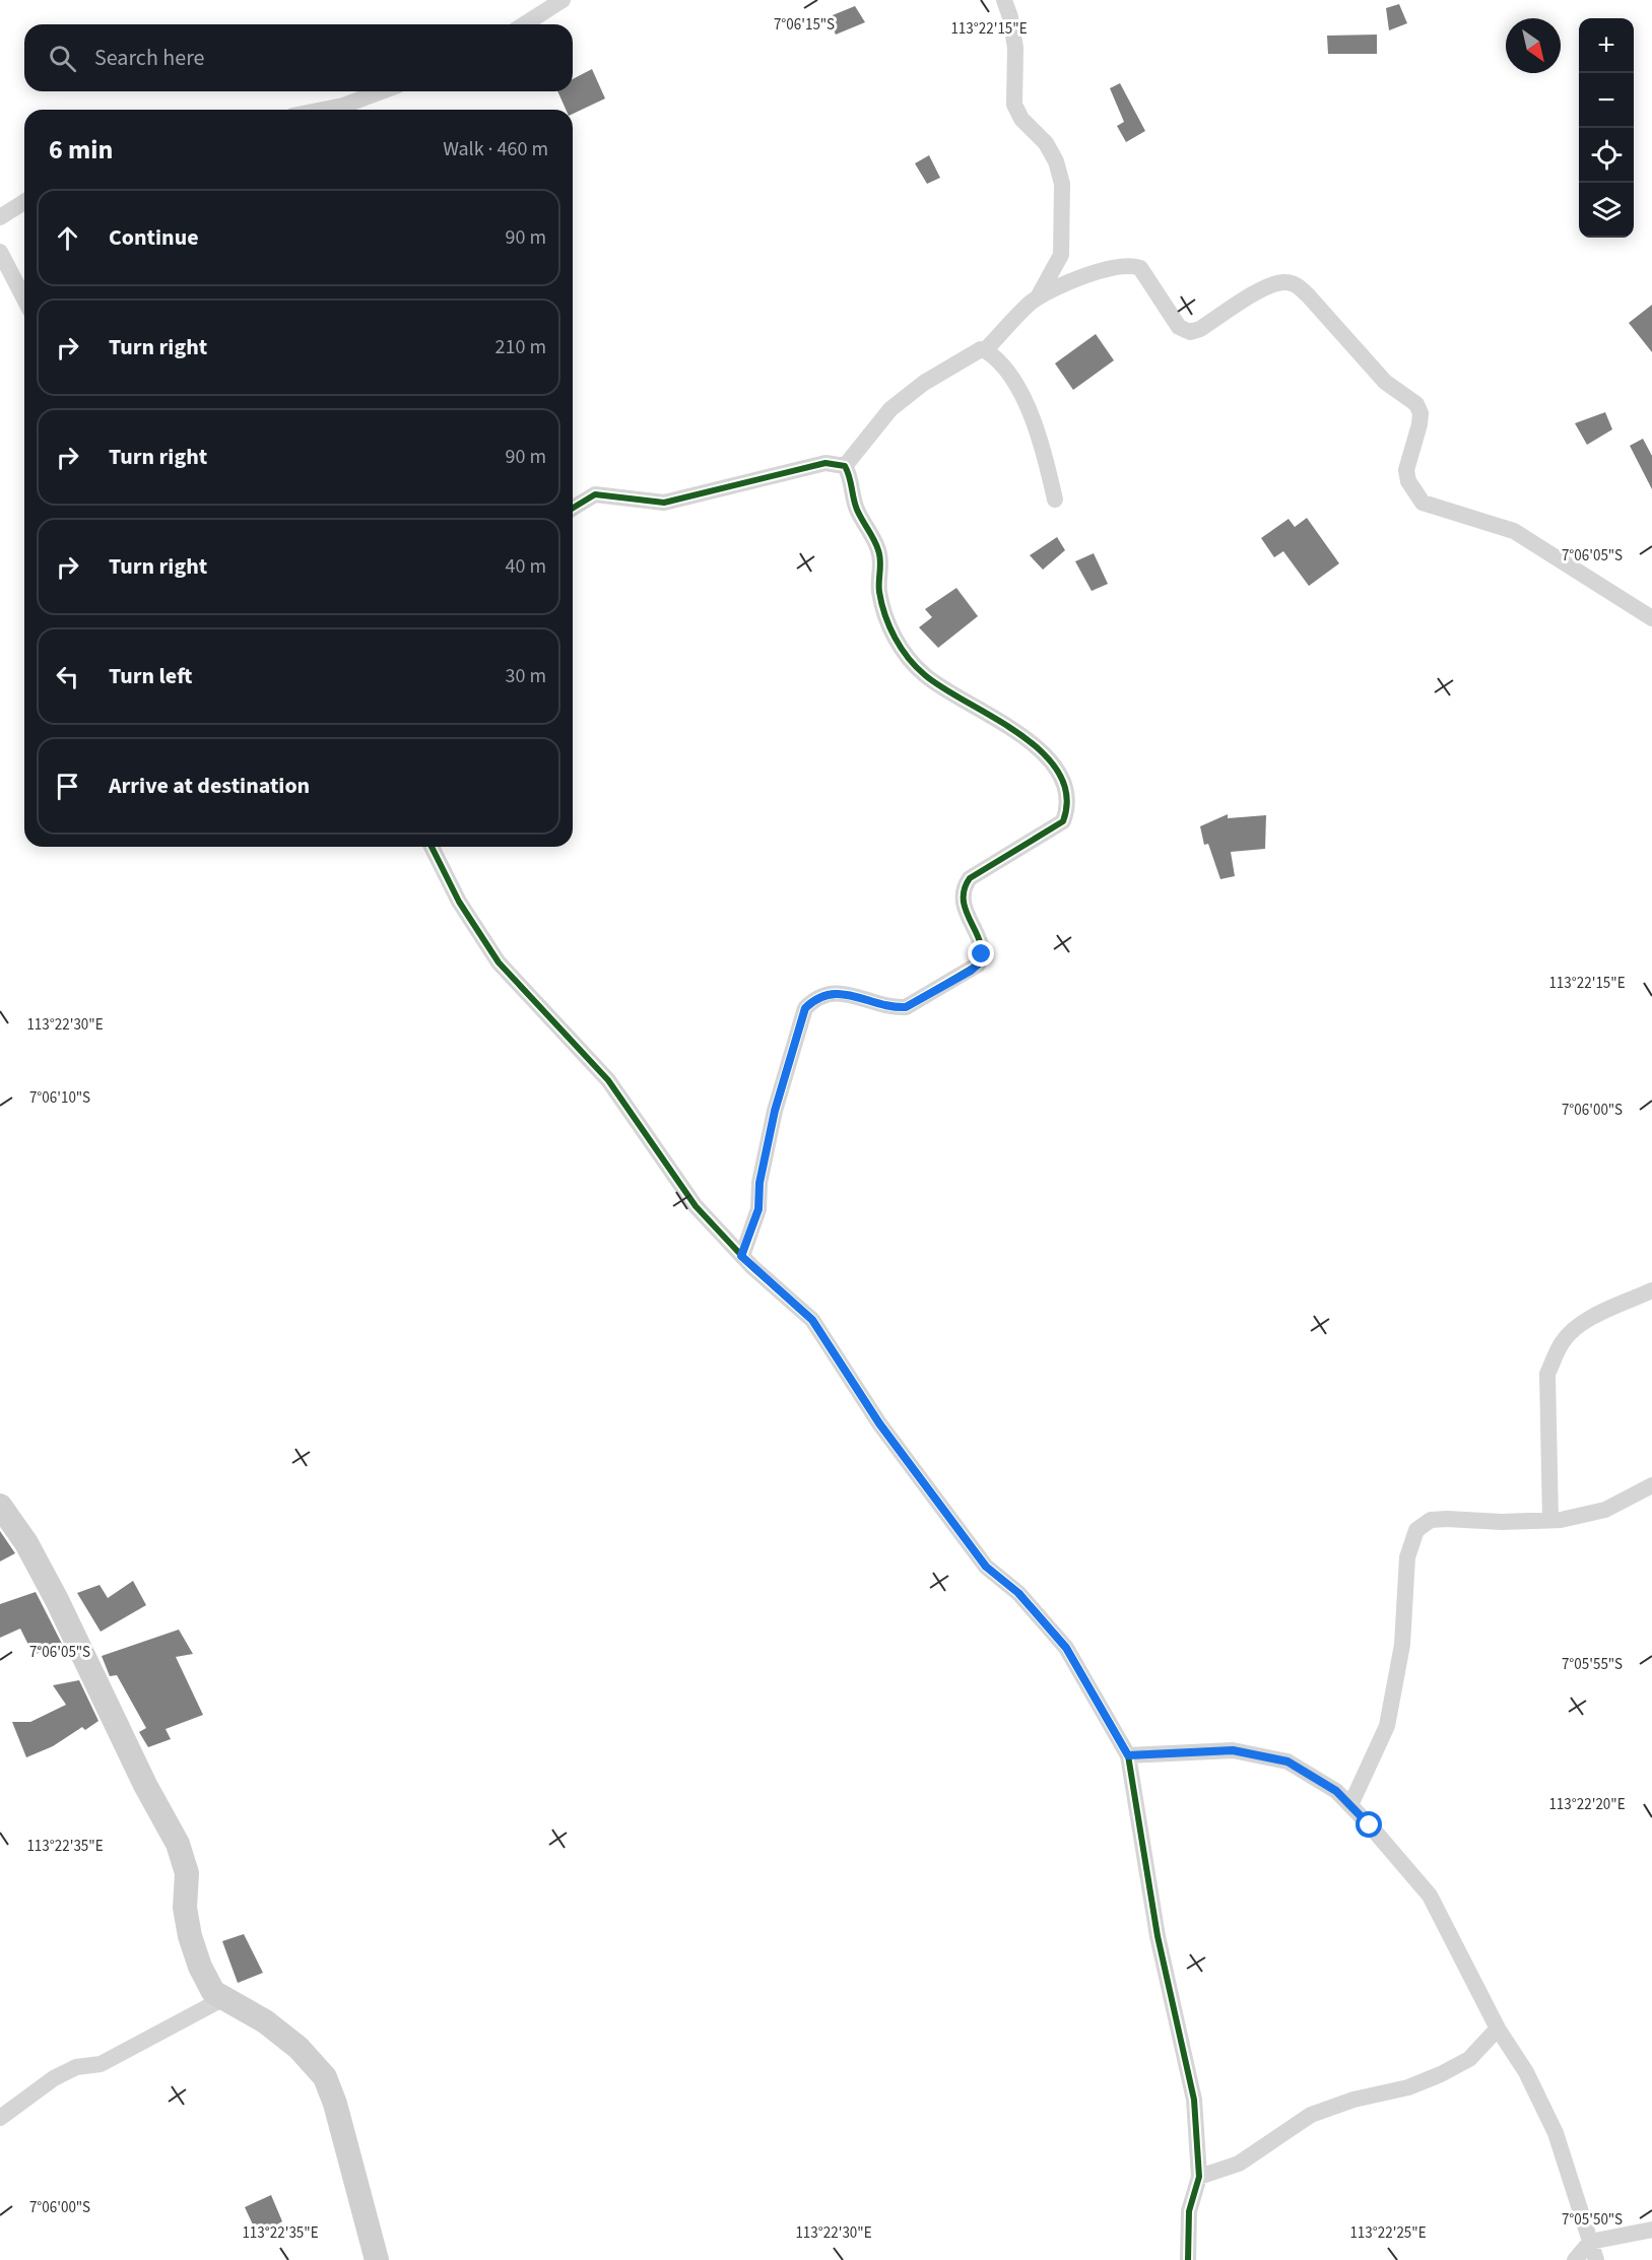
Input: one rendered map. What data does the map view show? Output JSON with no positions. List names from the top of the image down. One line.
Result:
{"north":"bottom right","page":{"map_buttons":["+","−"],"search":"Search here","heading":["6 min","Walk · 460 m"],"list":[["Continue","90 m"],["Turn right","210 m"],["Turn right","90 m"],["Turn right","40 m"],["Turn left","30 m"],"Arrive at destination"]},"coordinates":["7°06'15\"S","113°22'15\"E","7°06'05\"S","113°22'30\"E","7°06'10\"S","7°06'00\"S","7°05'55\"S","113°22'20\"E","113°22'35\"E","7°05'50\"S","113°22'25\"E"]}
